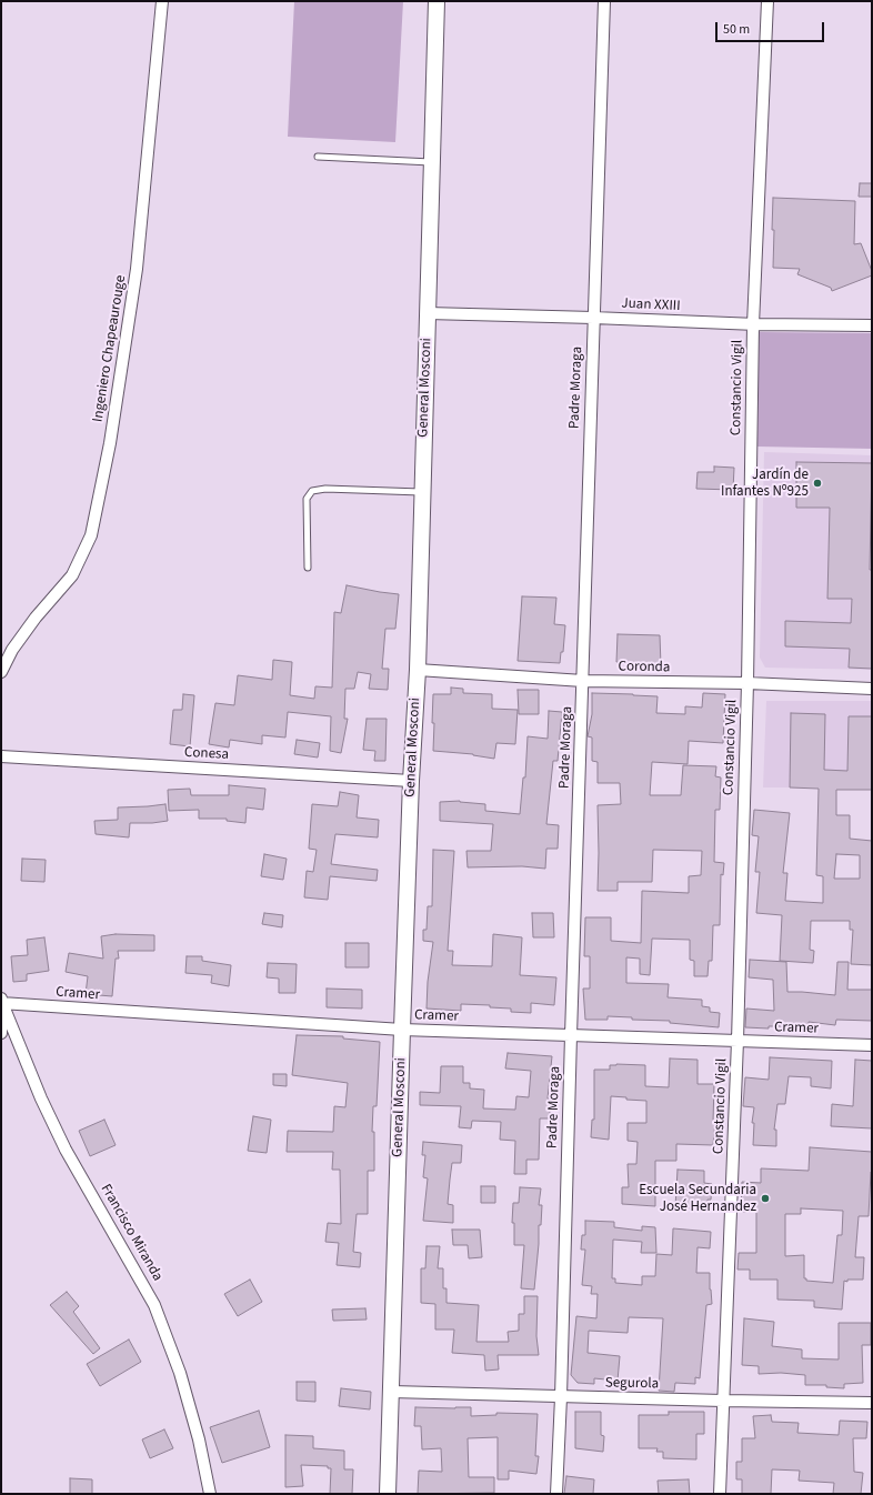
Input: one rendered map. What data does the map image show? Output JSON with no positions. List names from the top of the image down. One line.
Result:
{"streets":{"street":["Juan XXIII","Ingeniero Chapeaurouge","General Mosconi","Padre Moraga","Constancio Vigil","Coronda","Conesa","Cramer","Francisco Miranda","Segurola"]},"crossings":[["Juan XXIII","General Mosconi"],["Juan XXIII","Padre Moraga"],["Juan XXIII","Constancio Vigil"],["General Mosconi","Coronda"],["General Mosconi","Conesa"],["General Mosconi","Cramer"],["General Mosconi","Segurola"],["Padre Moraga","Coronda"],["Padre Moraga","Cramer"],["Padre Moraga","Segurola"],["Constancio Vigil","Coronda"],["Constancio Vigil","Cramer"],["Constancio Vigil","Segurola"],["Cramer","Francisco Miranda"]],"places":["Jardín de Infantes Nº925","Escuela Secundaria José Hernandez"],"scale_bar":"50 m"}
